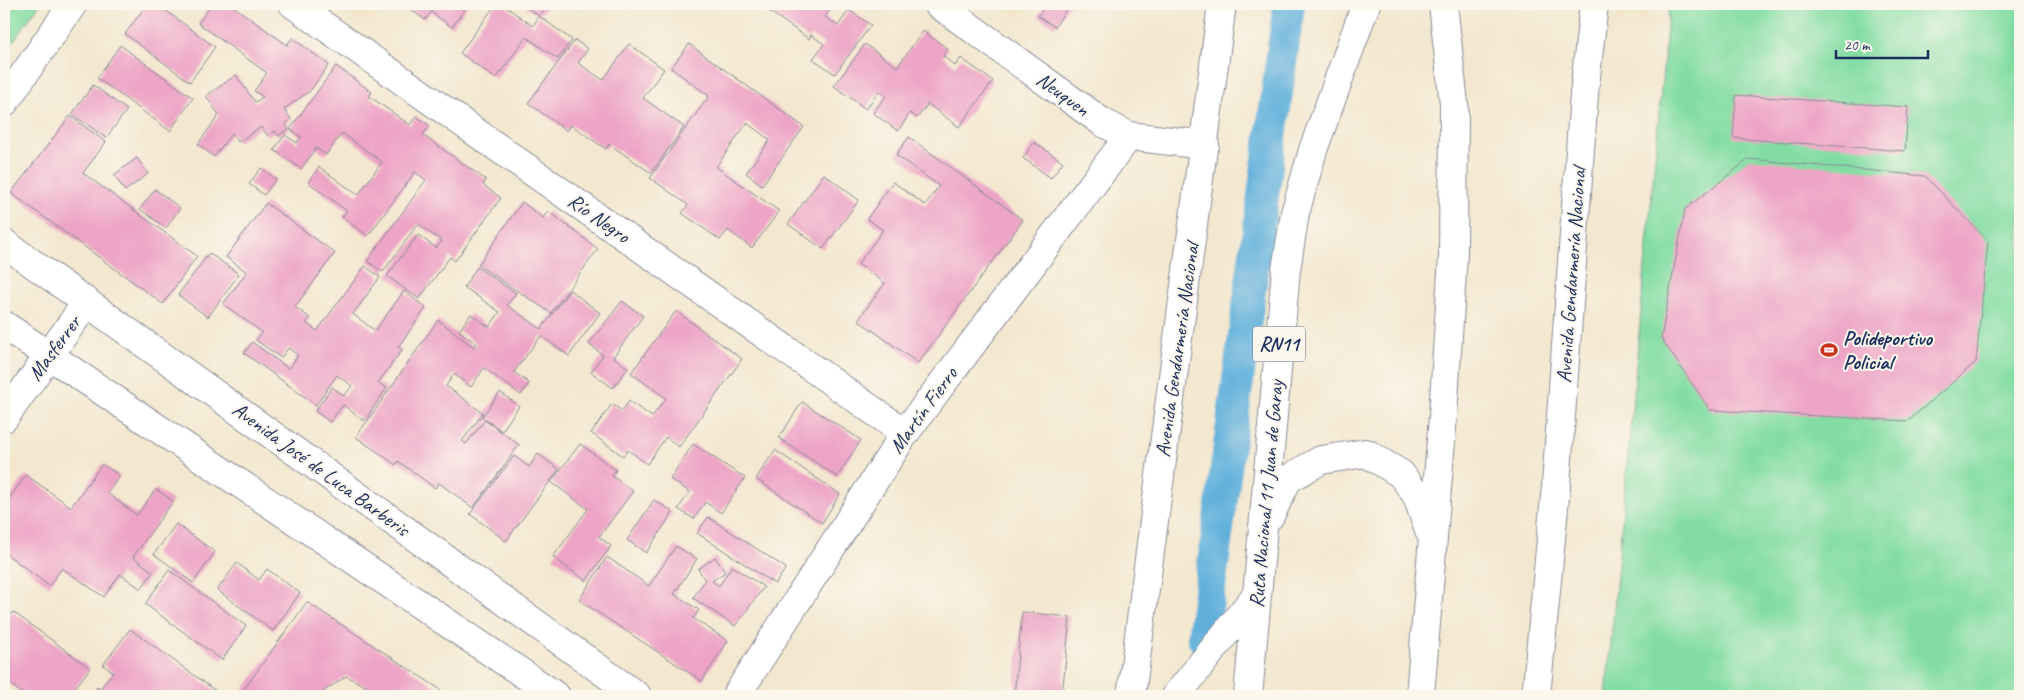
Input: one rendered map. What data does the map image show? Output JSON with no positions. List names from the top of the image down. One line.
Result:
{"streets":{"main road":["Neuquen","Río Negro","Avenida Gendarmería Nacional","RN11","Masferrer","Martín Fierro","Avenida José de Luca Barberis","Ruta Nacional 11 Juan de Garay"]},"crossings":[["Neuquen","Avenida Gendarmería Nacional"],["Neuquen","Martín Fierro"],["Río Negro","Martín Fierro"],["Masferrer","Avenida José de Luca Barberis"]],"places":{"sports":["Polideportivo Policial"]},"scale_bar":"20 m"}
